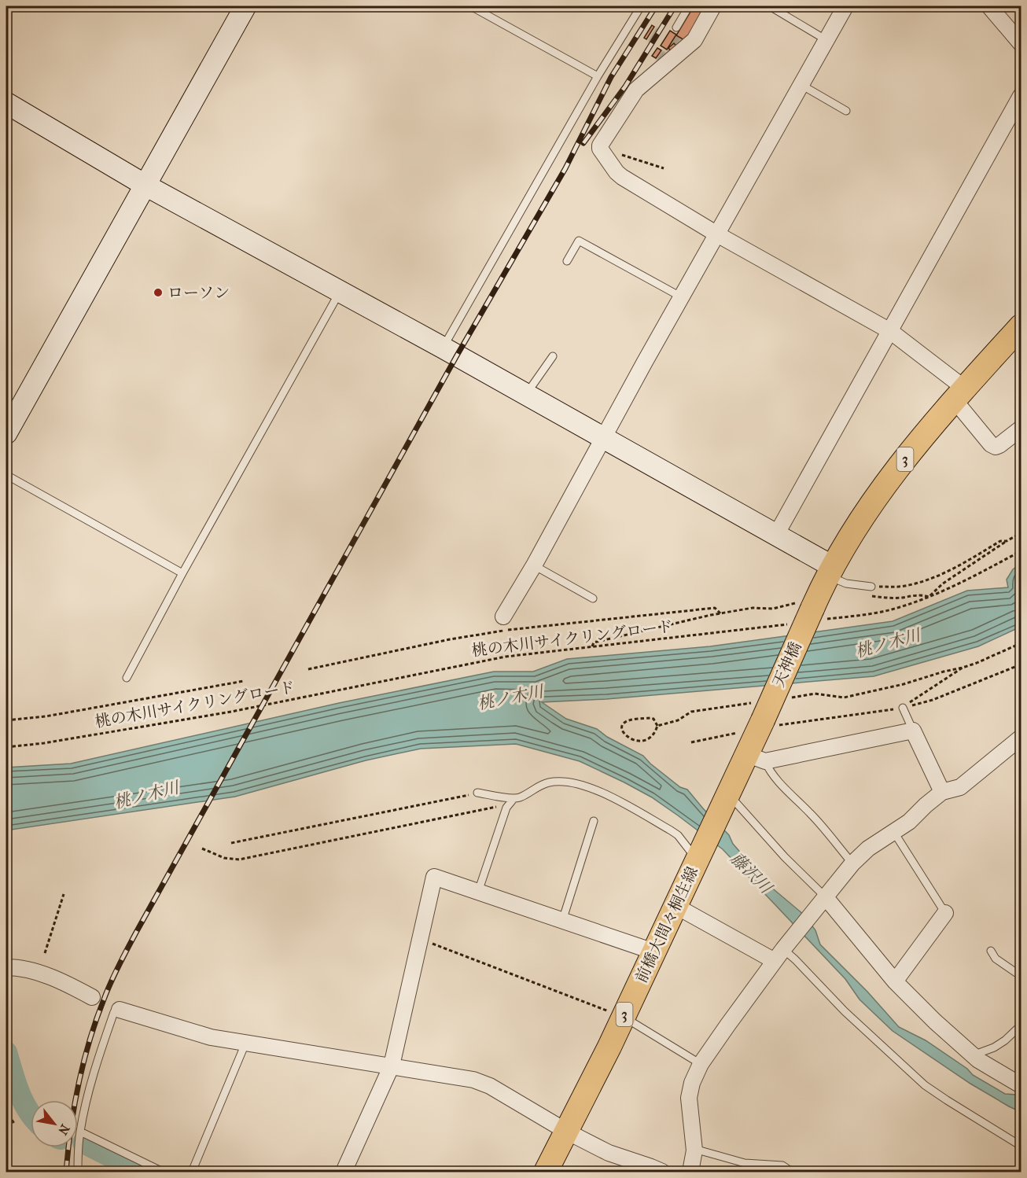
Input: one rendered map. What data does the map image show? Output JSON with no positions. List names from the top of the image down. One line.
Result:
{"streets":{"main road":["3","天神橋","前橋大間々桐生線"],"path":["桃の木川サイクリングロード"]},"crossings":[["3","天神橋"],["3","前橋大間々桐生線"]],"water":["桃ノ木川","藤沢川"],"places":["ローソン"],"north":"bottom right"}
